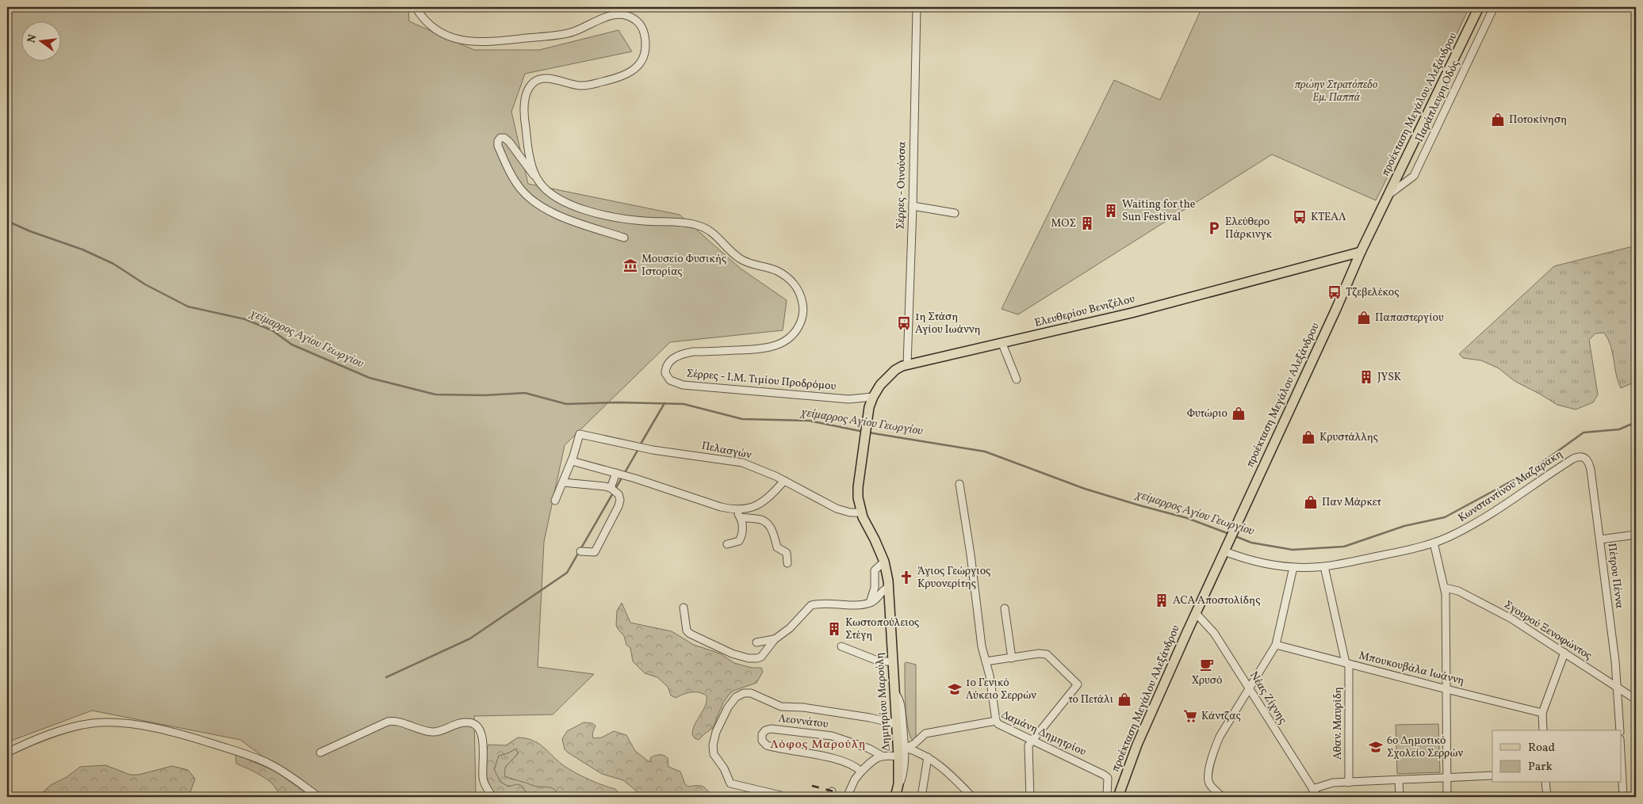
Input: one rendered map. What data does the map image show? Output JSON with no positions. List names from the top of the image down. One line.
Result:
{"streets":{"main road":["προέκταση Μεγάλου Αλεξάνδρου","Ελευθερίου Βενιζέλου","Δημητρίου Μαρούλη"],"street":["Παράπλευρη Οδός","Σέρρες - Οινούσσα","Σέρρες - Ι.Μ. Τιμίου Προδρόμου","Πελασγών","Κωνσταντίνου Μαζαράκη","Πέτρου Πέννα","Σγουρού Ξενοφώντος","Μπουκουβάλα Ιωάννη","Νέας Ζίχνης","Λεοννάτου","Αθαν. Μαυρίδη","Δαμάνη Δημητρίου"]},"crossings":[["Παράπλευρη Οδός","προέκταση Μεγάλου Αλεξάνδρου"],["προέκταση Μεγάλου Αλεξάνδρου","Ελευθερίου Βενιζέλου"],["προέκταση Μεγάλου Αλεξάνδρου","Κωνσταντίνου Μαζαράκη"],["προέκταση Μεγάλου Αλεξάνδρου","Νέας Ζίχνης"],["Σέρρες - Οινούσσα","Ελευθερίου Βενιζέλου"],["Ελευθερίου Βενιζέλου","Σέρρες - Ι.Μ. Τιμίου Προδρόμου"],["Ελευθερίου Βενιζέλου","Δημητρίου Μαρούλη"],["Πελασγών","Δημητρίου Μαρούλη"],["Κωνσταντίνου Μαζαράκη","Πέτρου Πέννα"],["Κωνσταντίνου Μαζαράκη","Αθαν. Μαυρίδη"],["Πέτρου Πέννα","Σγουρού Ξενοφώντος"],["Μπουκουβάλα Ιωάννη","Αθαν. Μαυρίδη"],["Δημητρίου Μαρούλη","Λεοννάτου"]],"districts":["Λόφος Μαρούλη"],"water":["χείμαρρος Αγίου Γεωργίου"],"parks":["πρώην Στρατόπεδο Εμ. Παππά"],"places":{"shop":["Ποτοκίνηση","Παπαστεργίου","Φυτώριο","Κρυστάλλης","Παν Μάρκετ","το Πετάλι"],"building":["Waiting for the Sun Festival","ΜΟΣ","JYSK","ACA Αποστολίδης","Κωστοπούλειος Στέγη"],"bus stop":["ΚΤΕΑΛ","Τζεβελέκος","1η Στάση Αγίου Ιωάννη"],"parking":["Ελεύθερο Πάρκινγκ"],"museum":["Μουσείο Φυσικής Ιστορίας"],"church":["Άγιος Γεώργιος Κρυονερίτης"],"cafe":["Χρυσό"],"school or university":["1ο Γενικό Λύκειο Σερρών","6ο Δημοτικό Σχολείο Σερρών"],"supermarket":["Κάντζας"]},"legend":["Road","Park"],"north":"left"}
